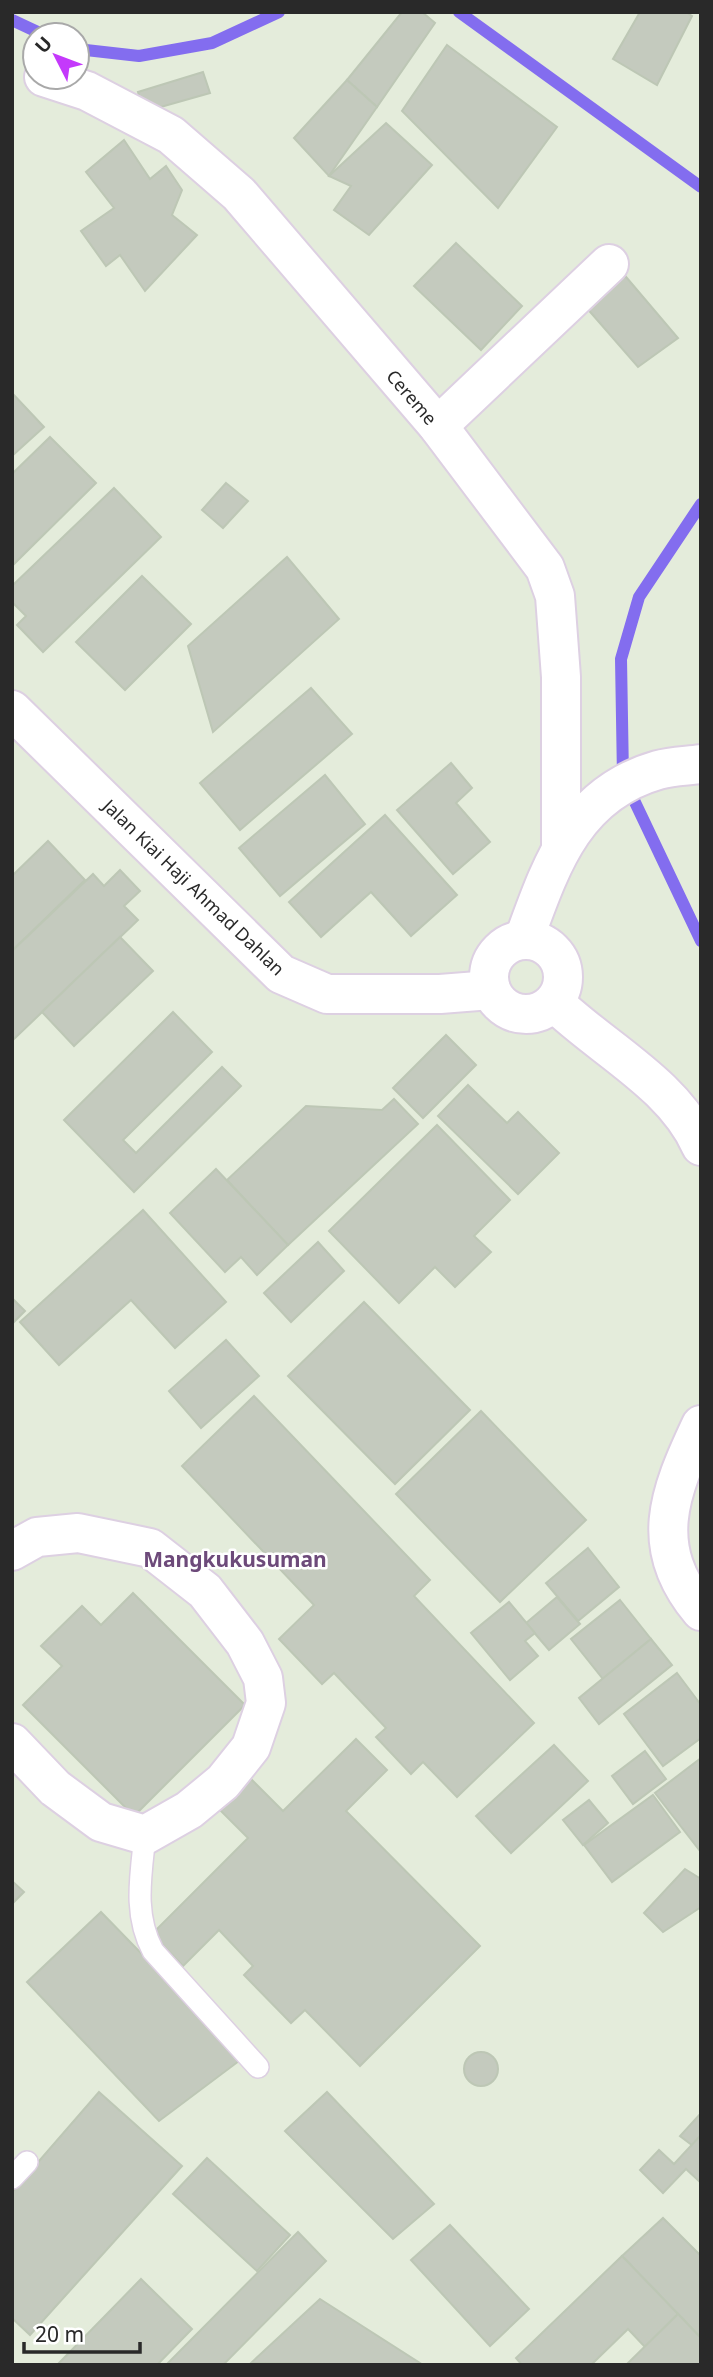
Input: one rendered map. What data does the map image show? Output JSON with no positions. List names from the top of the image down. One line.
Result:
{"streets":{"street":["Cereme","Jalan Kiai Haji Ahmad Dahlan"]},"districts":["Mangkukusuman"],"scale_bar":"20 m","north":"top left"}
